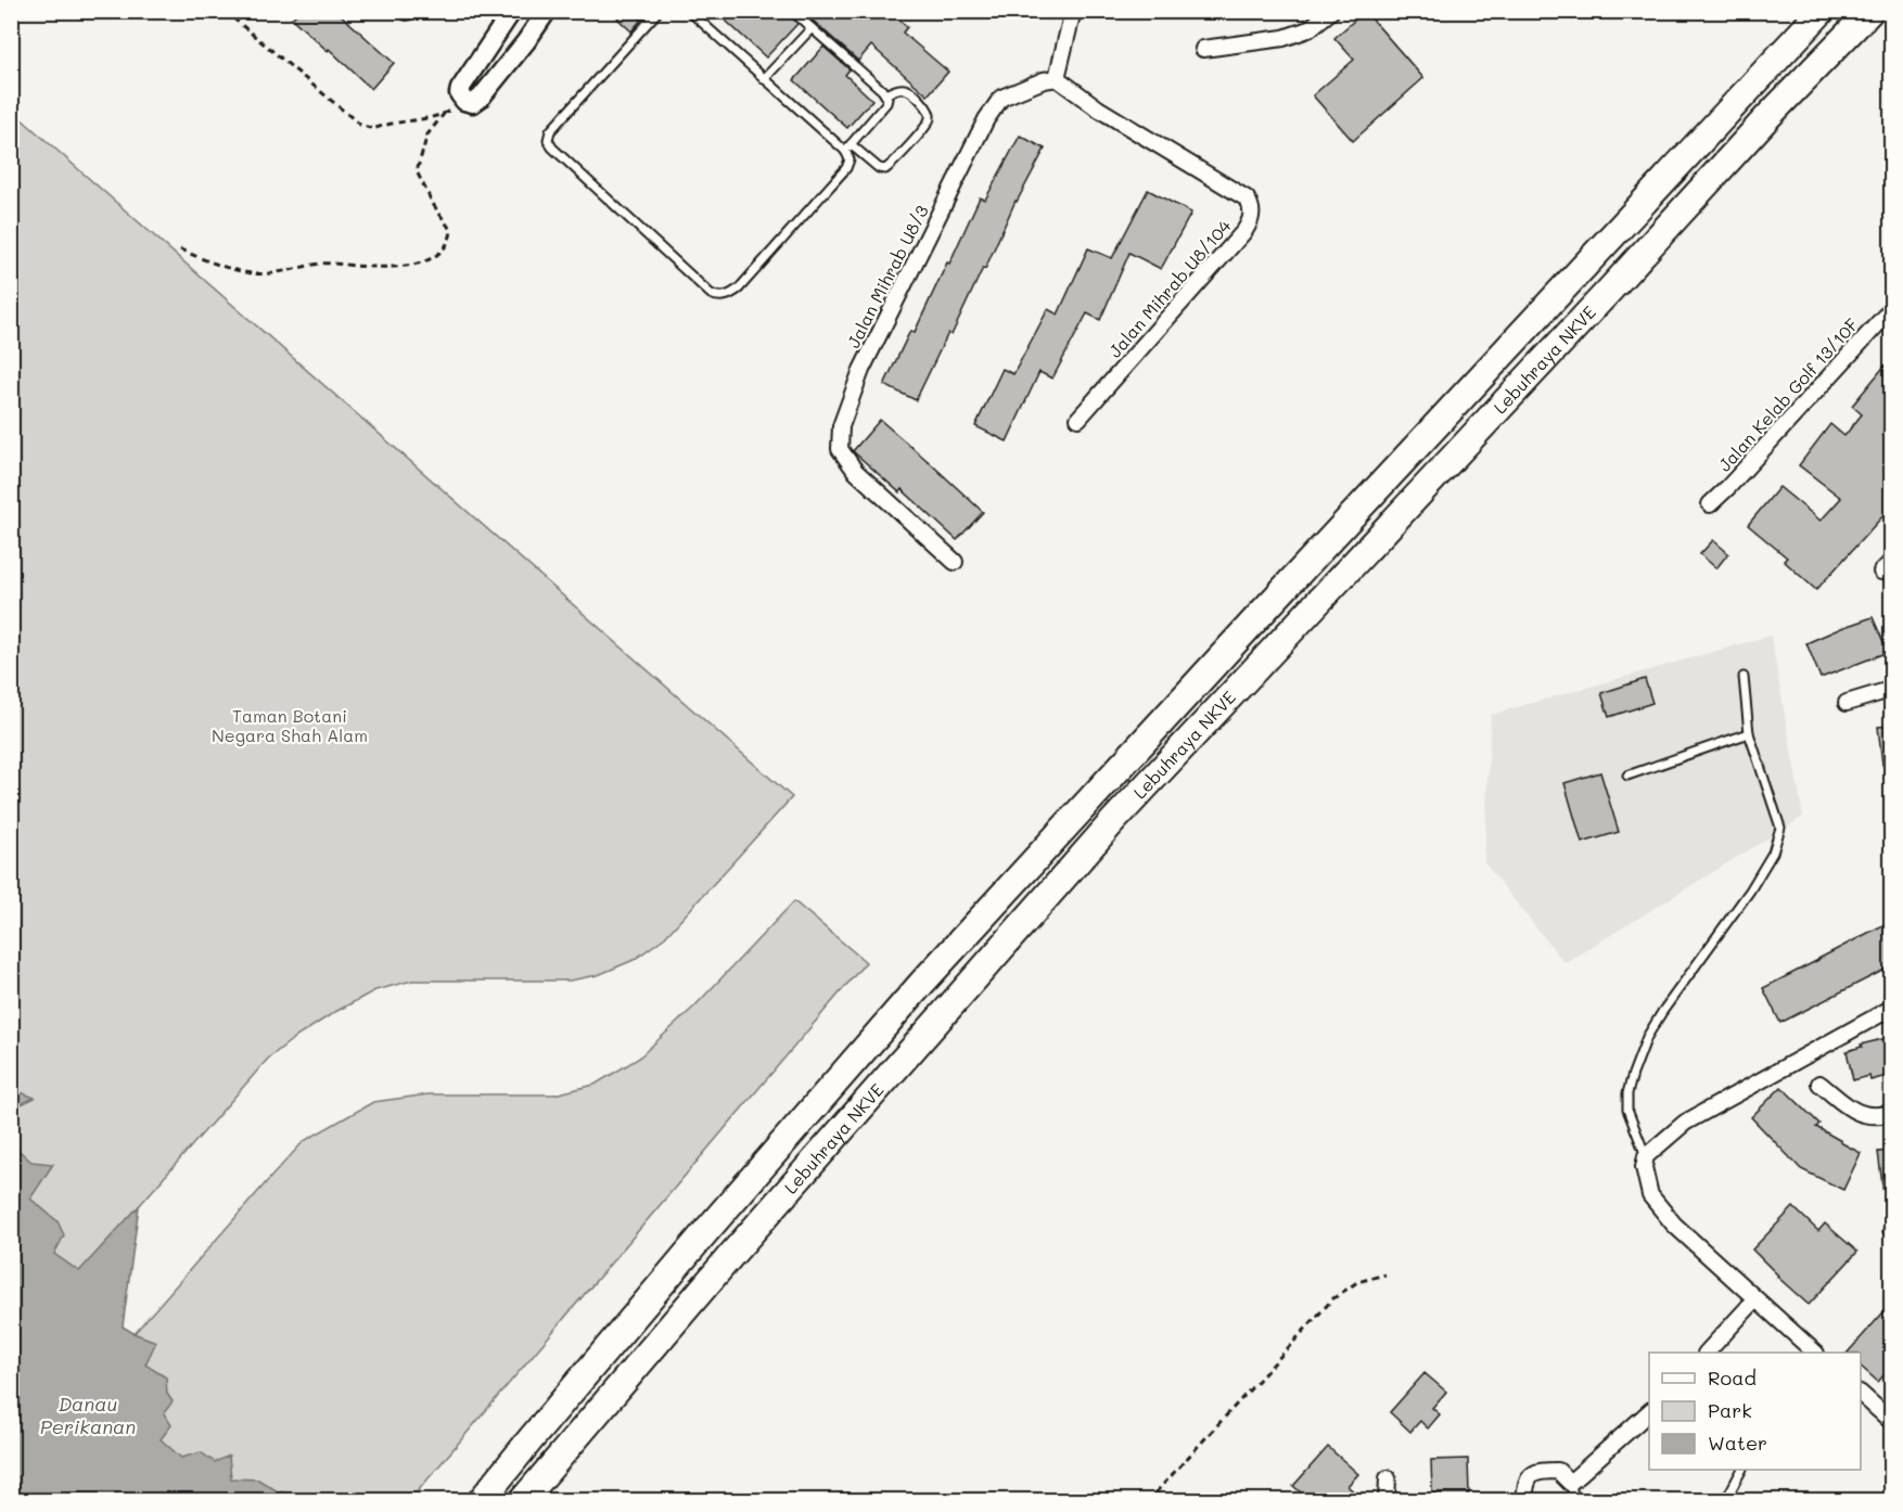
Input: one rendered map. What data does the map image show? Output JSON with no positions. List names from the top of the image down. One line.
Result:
{"streets":{"highway":["Lebuhraya NKVE"],"street":["Jalan Mihrab U8/3","Jalan Mihrab U8/104","Jalan Kelab Golf 13/10F"]},"crossings":[["Jalan Mihrab U8/3","Jalan Mihrab U8/104"]],"water":["Danau Perikanan"],"parks":["Taman Botani Negara Shah Alam"],"legend":["Road","Park","Water"]}
